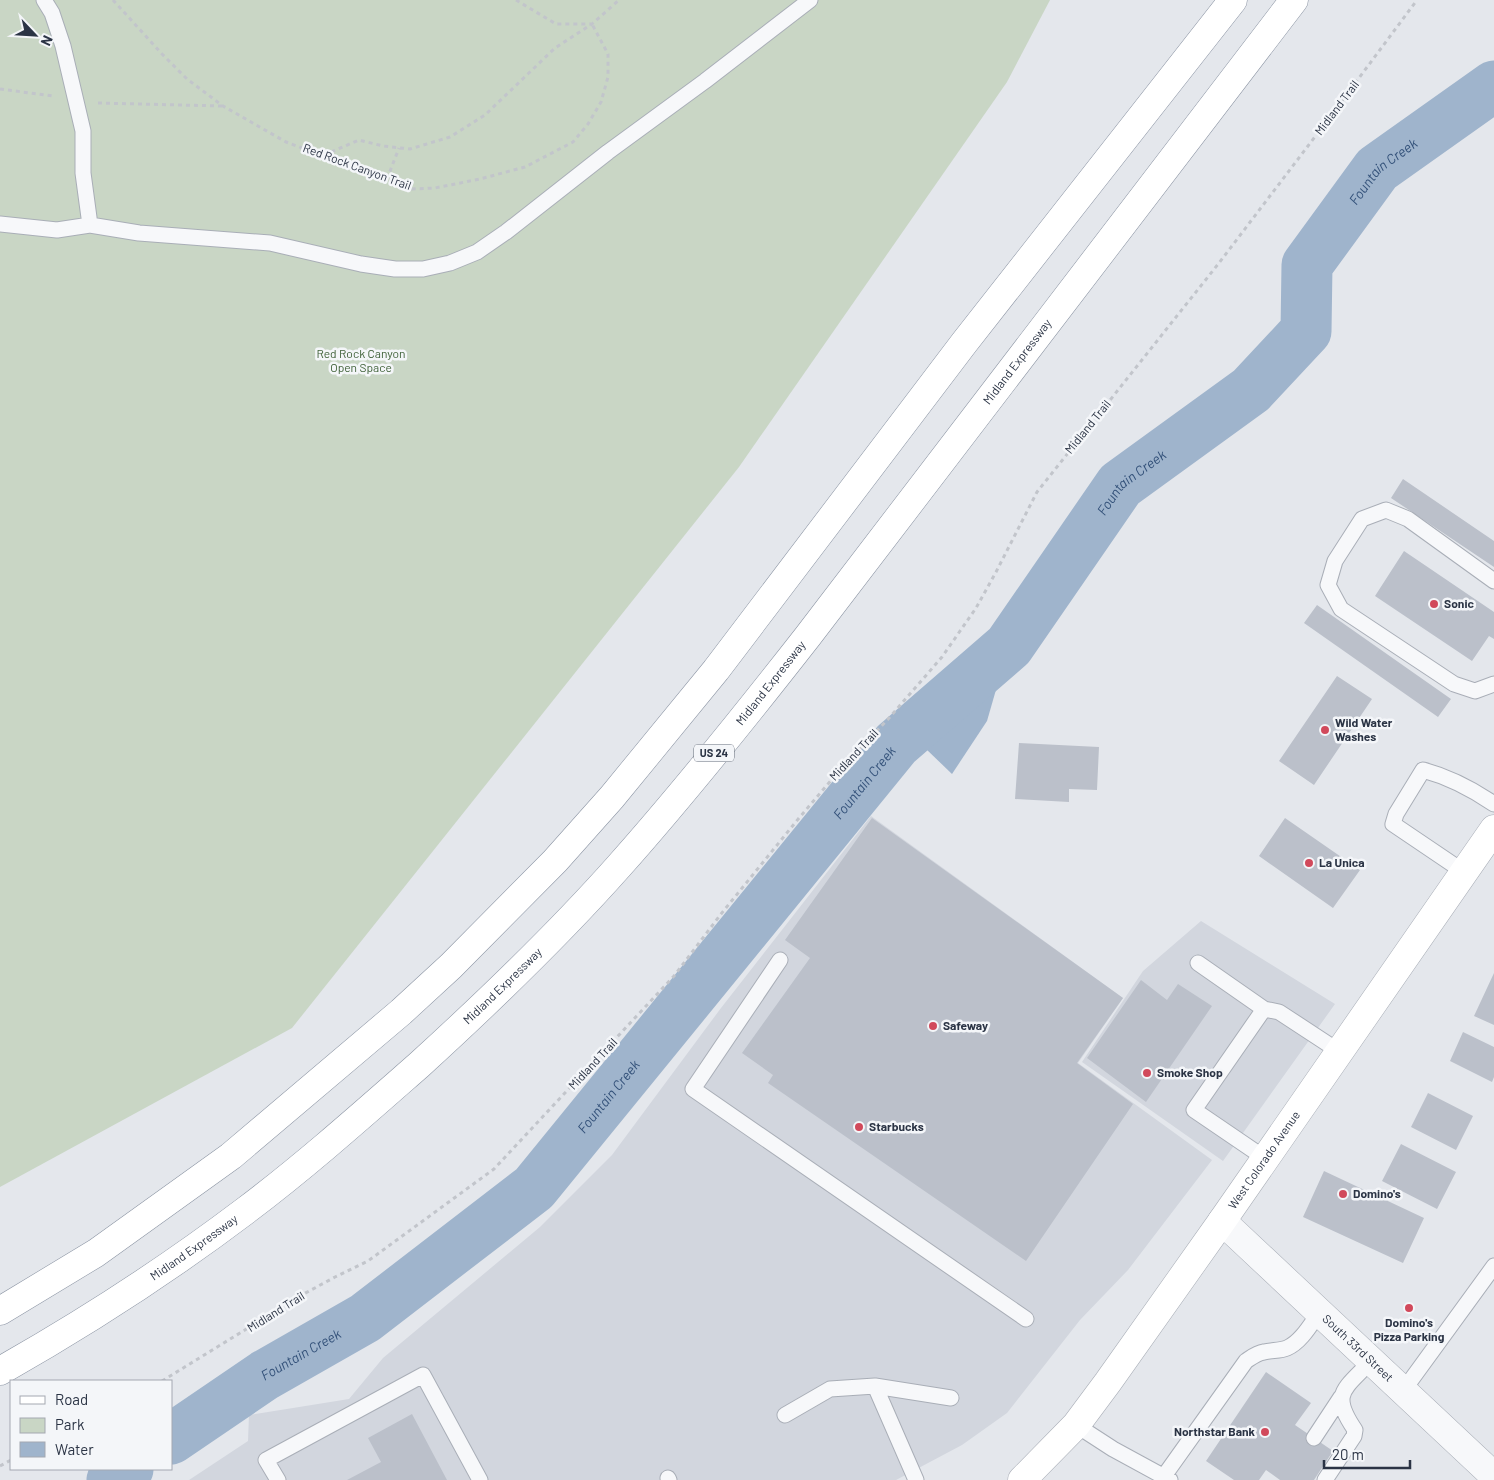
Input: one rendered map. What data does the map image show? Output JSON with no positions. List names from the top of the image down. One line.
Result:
{"streets":{"main road":["Midland Expressway","US 24","West Colorado Avenue"],"street":["South 33rd Street"],"path":["Midland Trail","Red Rock Canyon Trail"]},"crossings":[["West Colorado Avenue","South 33rd Street"]],"water":["Fountain Creek"],"parks":["Red Rock Canyon Open Space"],"places":["Sonic","Wild Water Washes","La Unica","Safeway","Smoke Shop","Starbucks","Domino's","Domino's Pizza Parking","Northstar Bank"],"legend":["Road","Park","Water"],"scale_bar":"20 m","north":"bottom right"}
